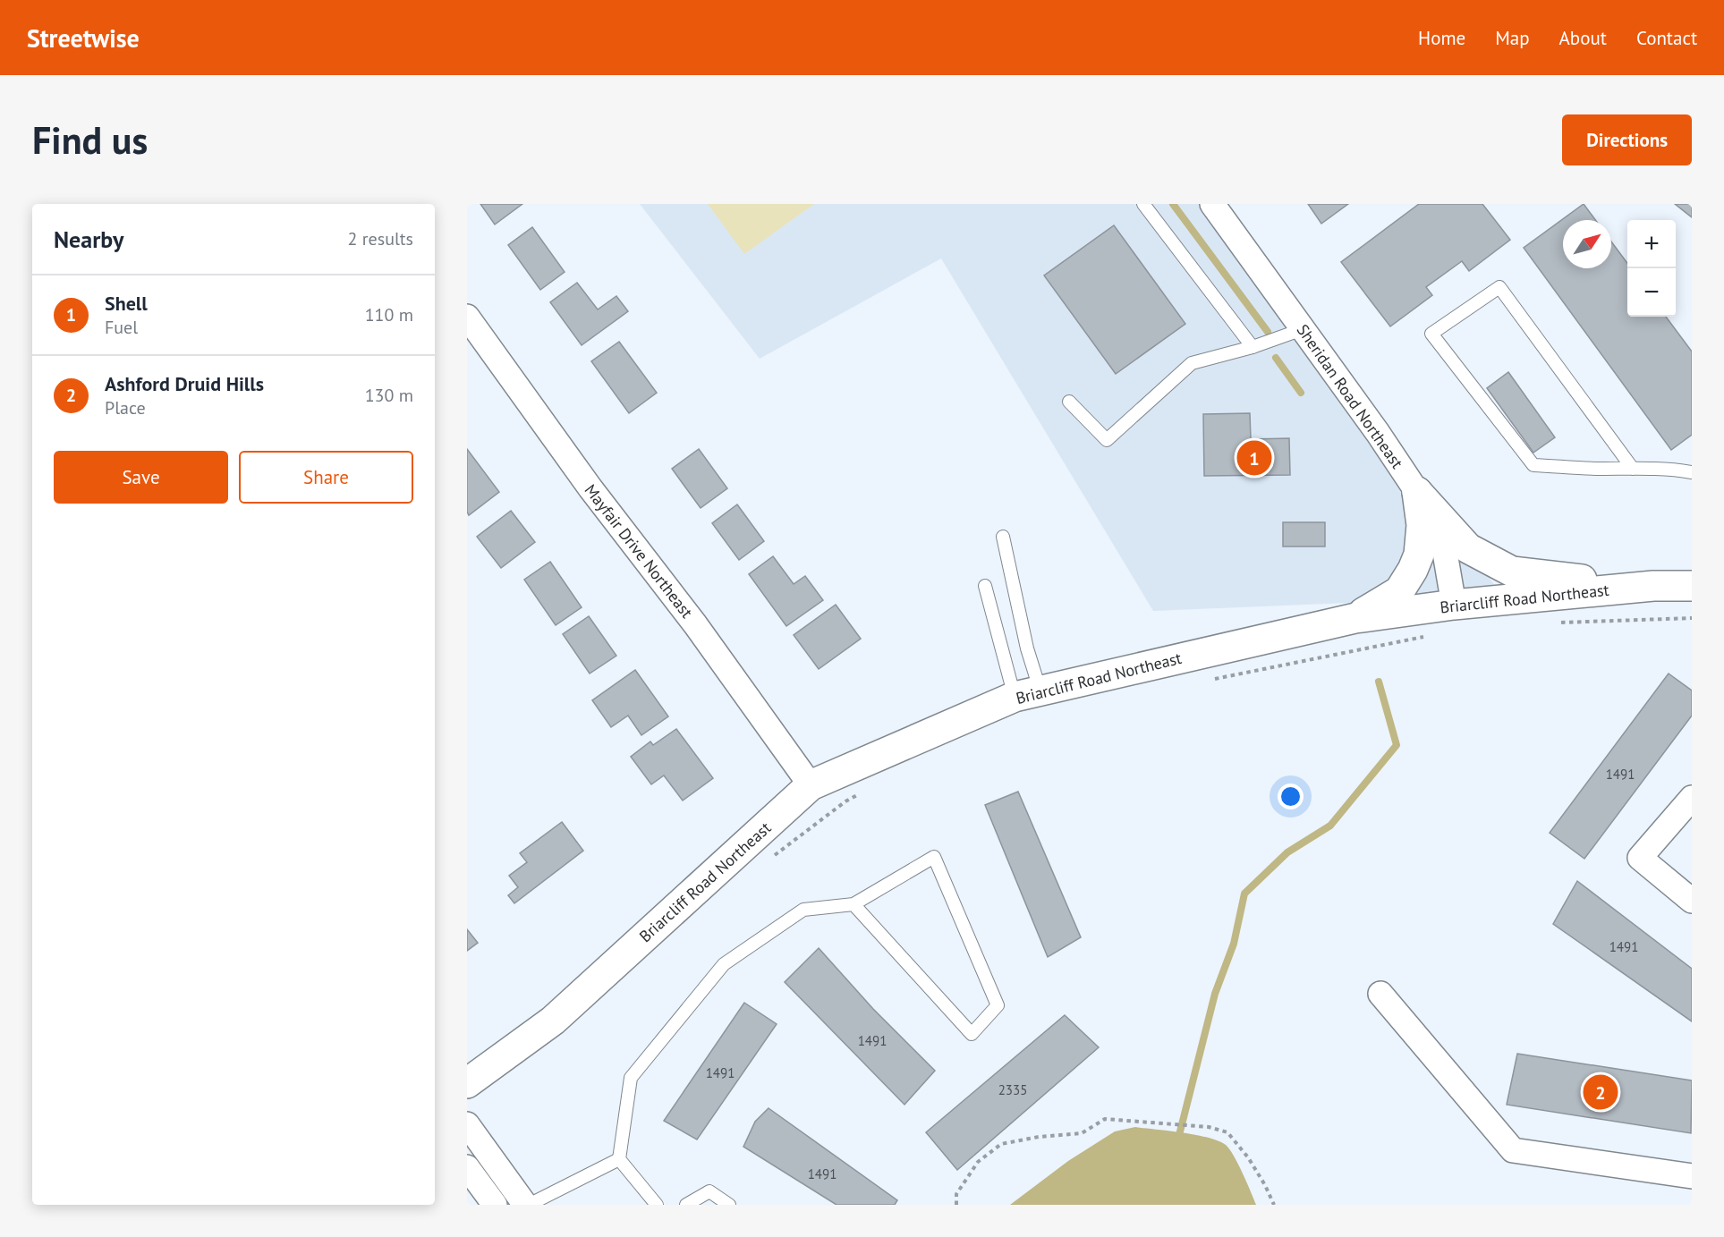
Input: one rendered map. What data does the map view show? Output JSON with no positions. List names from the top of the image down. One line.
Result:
{"streets":{"main road":["Briarcliff Road Northeast"],"street":["Sheridan Road Northeast","Mayfair Drive Northeast"]},"crossings":[["Sheridan Road Northeast","Briarcliff Road Northeast"],["Mayfair Drive Northeast","Briarcliff Road Northeast"]],"house_numbers":["1491","1491","1491","1491","2335","1491"],"north":"top right","page":{"header":"Streetwise","nav":["Home","Map","About","Contact"],"buttons":["Directions",["Save","Share"]],"title":"Find us","heading":["Nearby","2 results"],"map_buttons":["+","−"],"list":[{"mark":"1","name":"Shell","note":"Fuel","value":"110 m"},{"mark":"2","name":"Ashford Druid Hills","note":"Place","value":"130 m"}],"pins":["1","2"]}}
